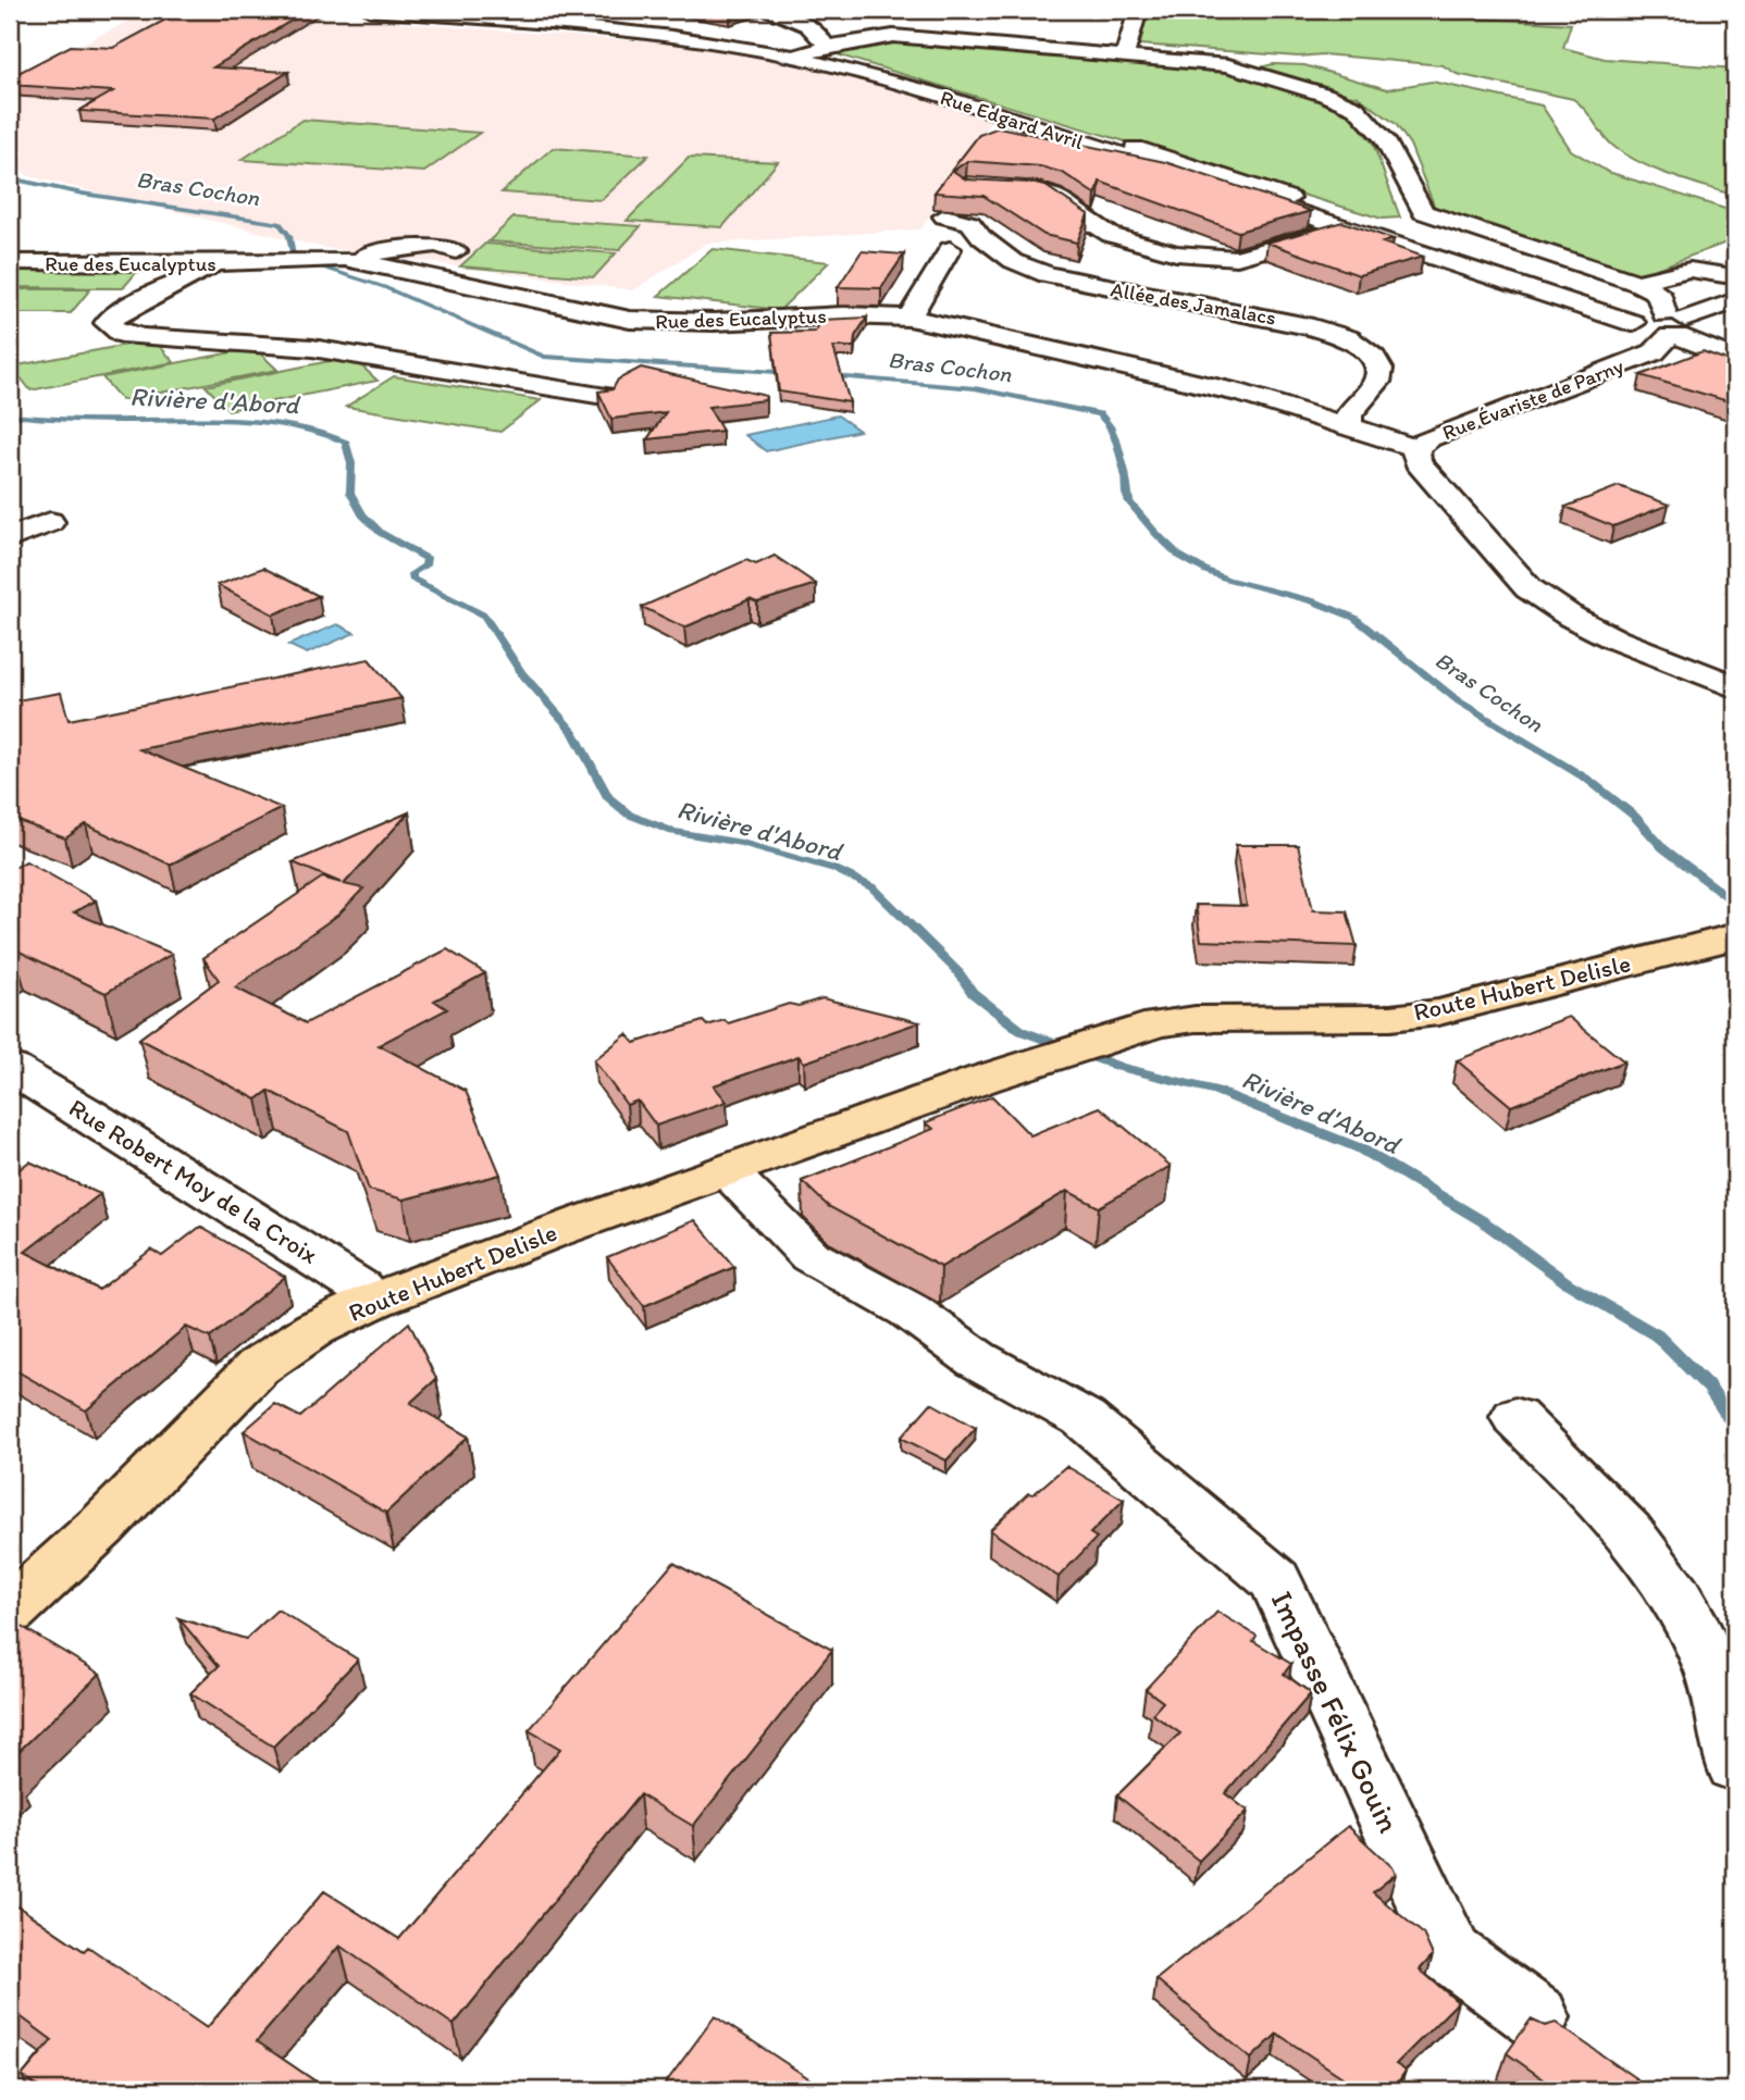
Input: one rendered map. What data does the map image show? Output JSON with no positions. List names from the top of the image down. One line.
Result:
{"streets":{"main road":["Route Hubert Delisle"],"street":["Rue Edgard Avril","Rue des Eucalyptus","Allée des Jamalacs","Rue Évariste de Parny","Rue Robert Moy de la Croix","Impasse Félix Gouin"]},"crossings":[["Rue Edgard Avril","Allée des Jamalacs"],["Rue Edgard Avril","Rue Évariste de Parny"],["Rue des Eucalyptus","Allée des Jamalacs"],["Rue des Eucalyptus","Rue Évariste de Parny"],["Route Hubert Delisle","Rue Robert Moy de la Croix"],["Route Hubert Delisle","Impasse Félix Gouin"]],"water":["Bras Cochon","Rivière d'Abord"]}
